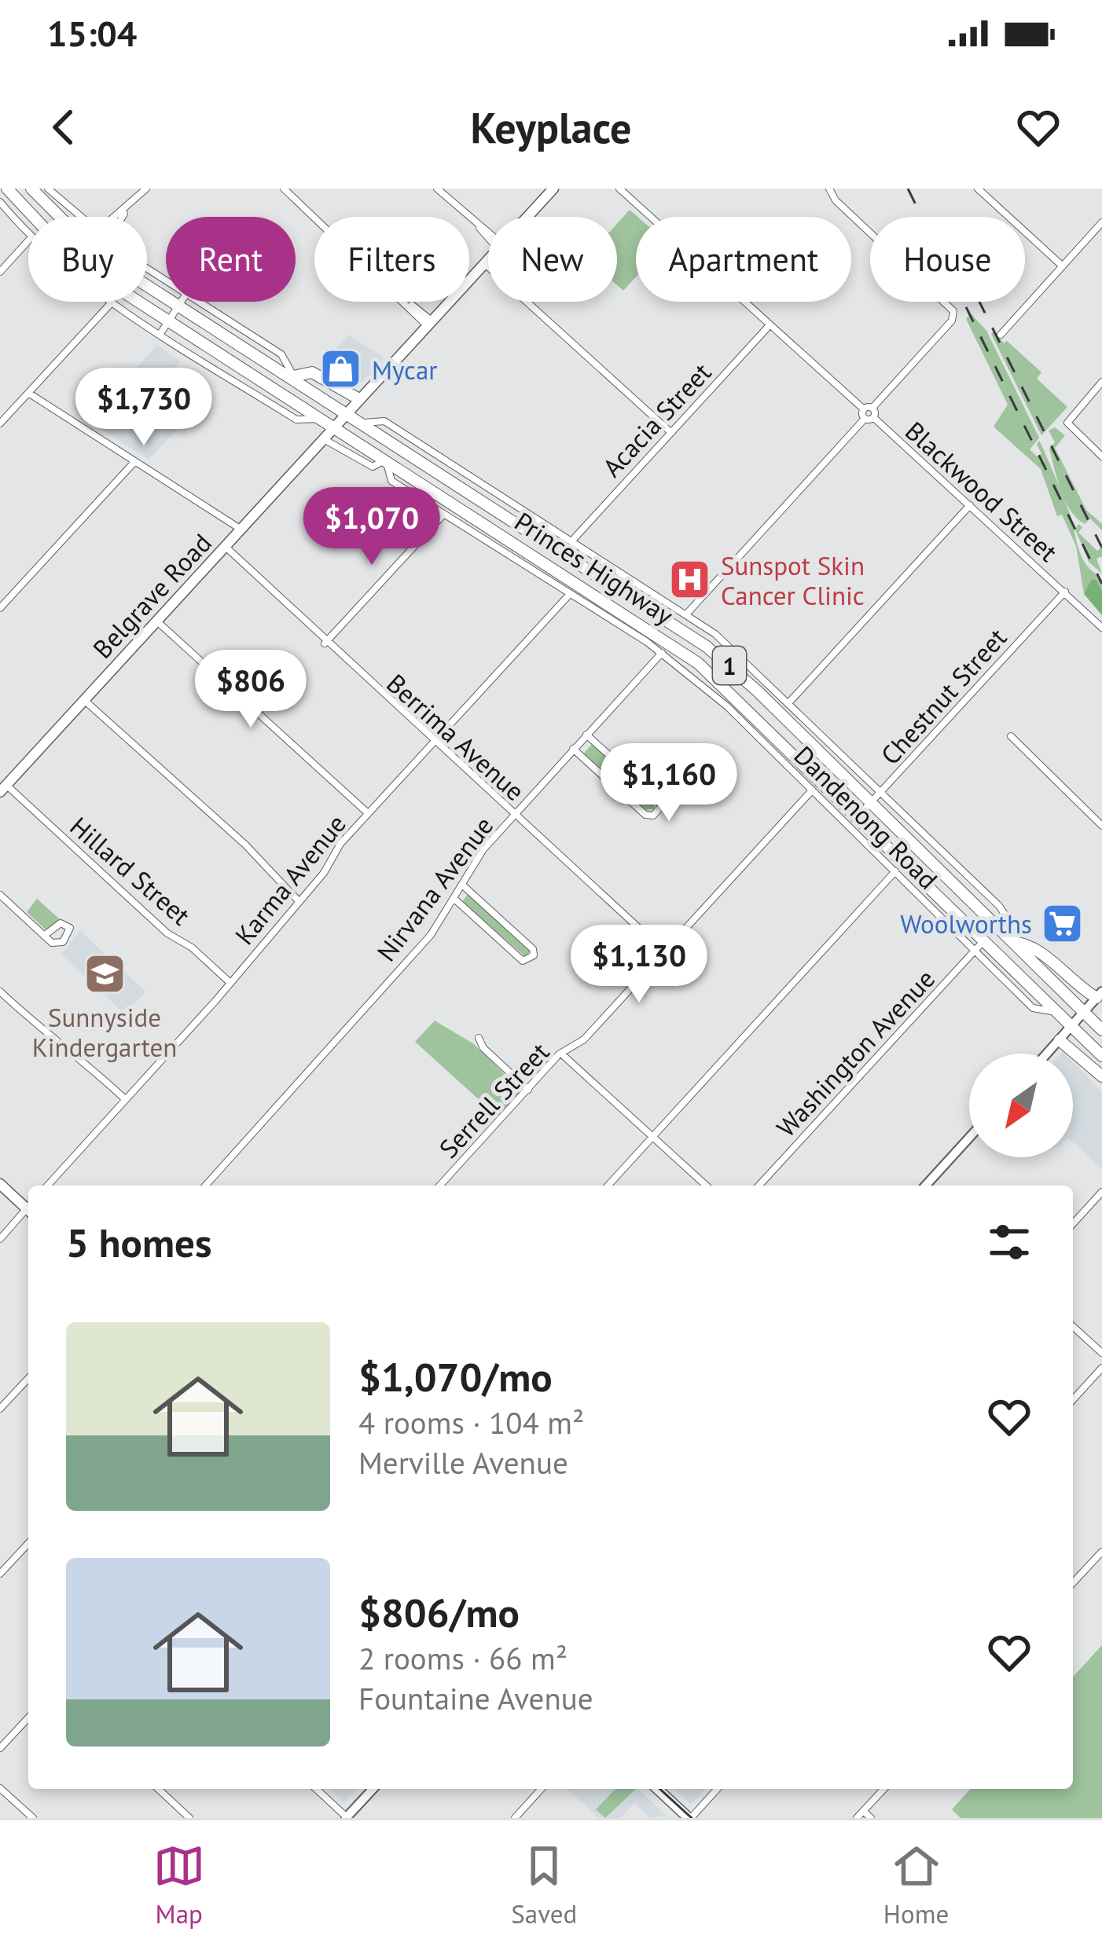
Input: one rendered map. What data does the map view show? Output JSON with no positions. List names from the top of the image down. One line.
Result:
{"streets":{"highway":["Princes Highway","1"],"main road":["Belgrave Road"],"street":["Acacia Street","Blackwood Street","Chestnut Street","Berrima Avenue","Dandenong Road","Hillard Street","Karma Avenue","Nirvana Avenue","Washington Avenue","Serrell Street"]},"crossings":[["Acacia Street","Dandenong Road"],["Blackwood Street","Chestnut Street"],["Princes Highway","Belgrave Road"],["Princes Highway","Chestnut Street"],["Princes Highway","Dandenong Road"],["Princes Highway","Washington Avenue"],["Belgrave Road","Berrima Avenue"],["Belgrave Road","Hillard Street"],["Chestnut Street","Dandenong Road"],["Berrima Avenue","Karma Avenue"],["Berrima Avenue","Nirvana Avenue"],["Berrima Avenue","Serrell Street"],["Dandenong Road","Karma Avenue"],["Dandenong Road","Nirvana Avenue"],["Dandenong Road","Washington Avenue"],["Dandenong Road","Serrell Street"],["Hillard Street","Karma Avenue"]],"places":{"shop":["Mycar"],"hospital":["Sunspot Skin Cancer Clinic"],"supermarket":["Woolworths"],"school or university":["Sunnyside Kindergarten"]},"north":"bottom left","page":{"status":"15:04","header":"Keyplace","chip":["Buy","Rent","Filters","New","Apartment","House"],"price":["$1,730","$1,070","$806","$1,160","$1,130"],"heading":"5 homes","list":[{"name":"$1,070/mo","note":"4 rooms · 104 m² · Merville Avenue"},{"name":"$806/mo","note":"2 rooms · 66 m² · Fountaine Avenue"}],"tabs":["Map","Saved","Home"]}}
